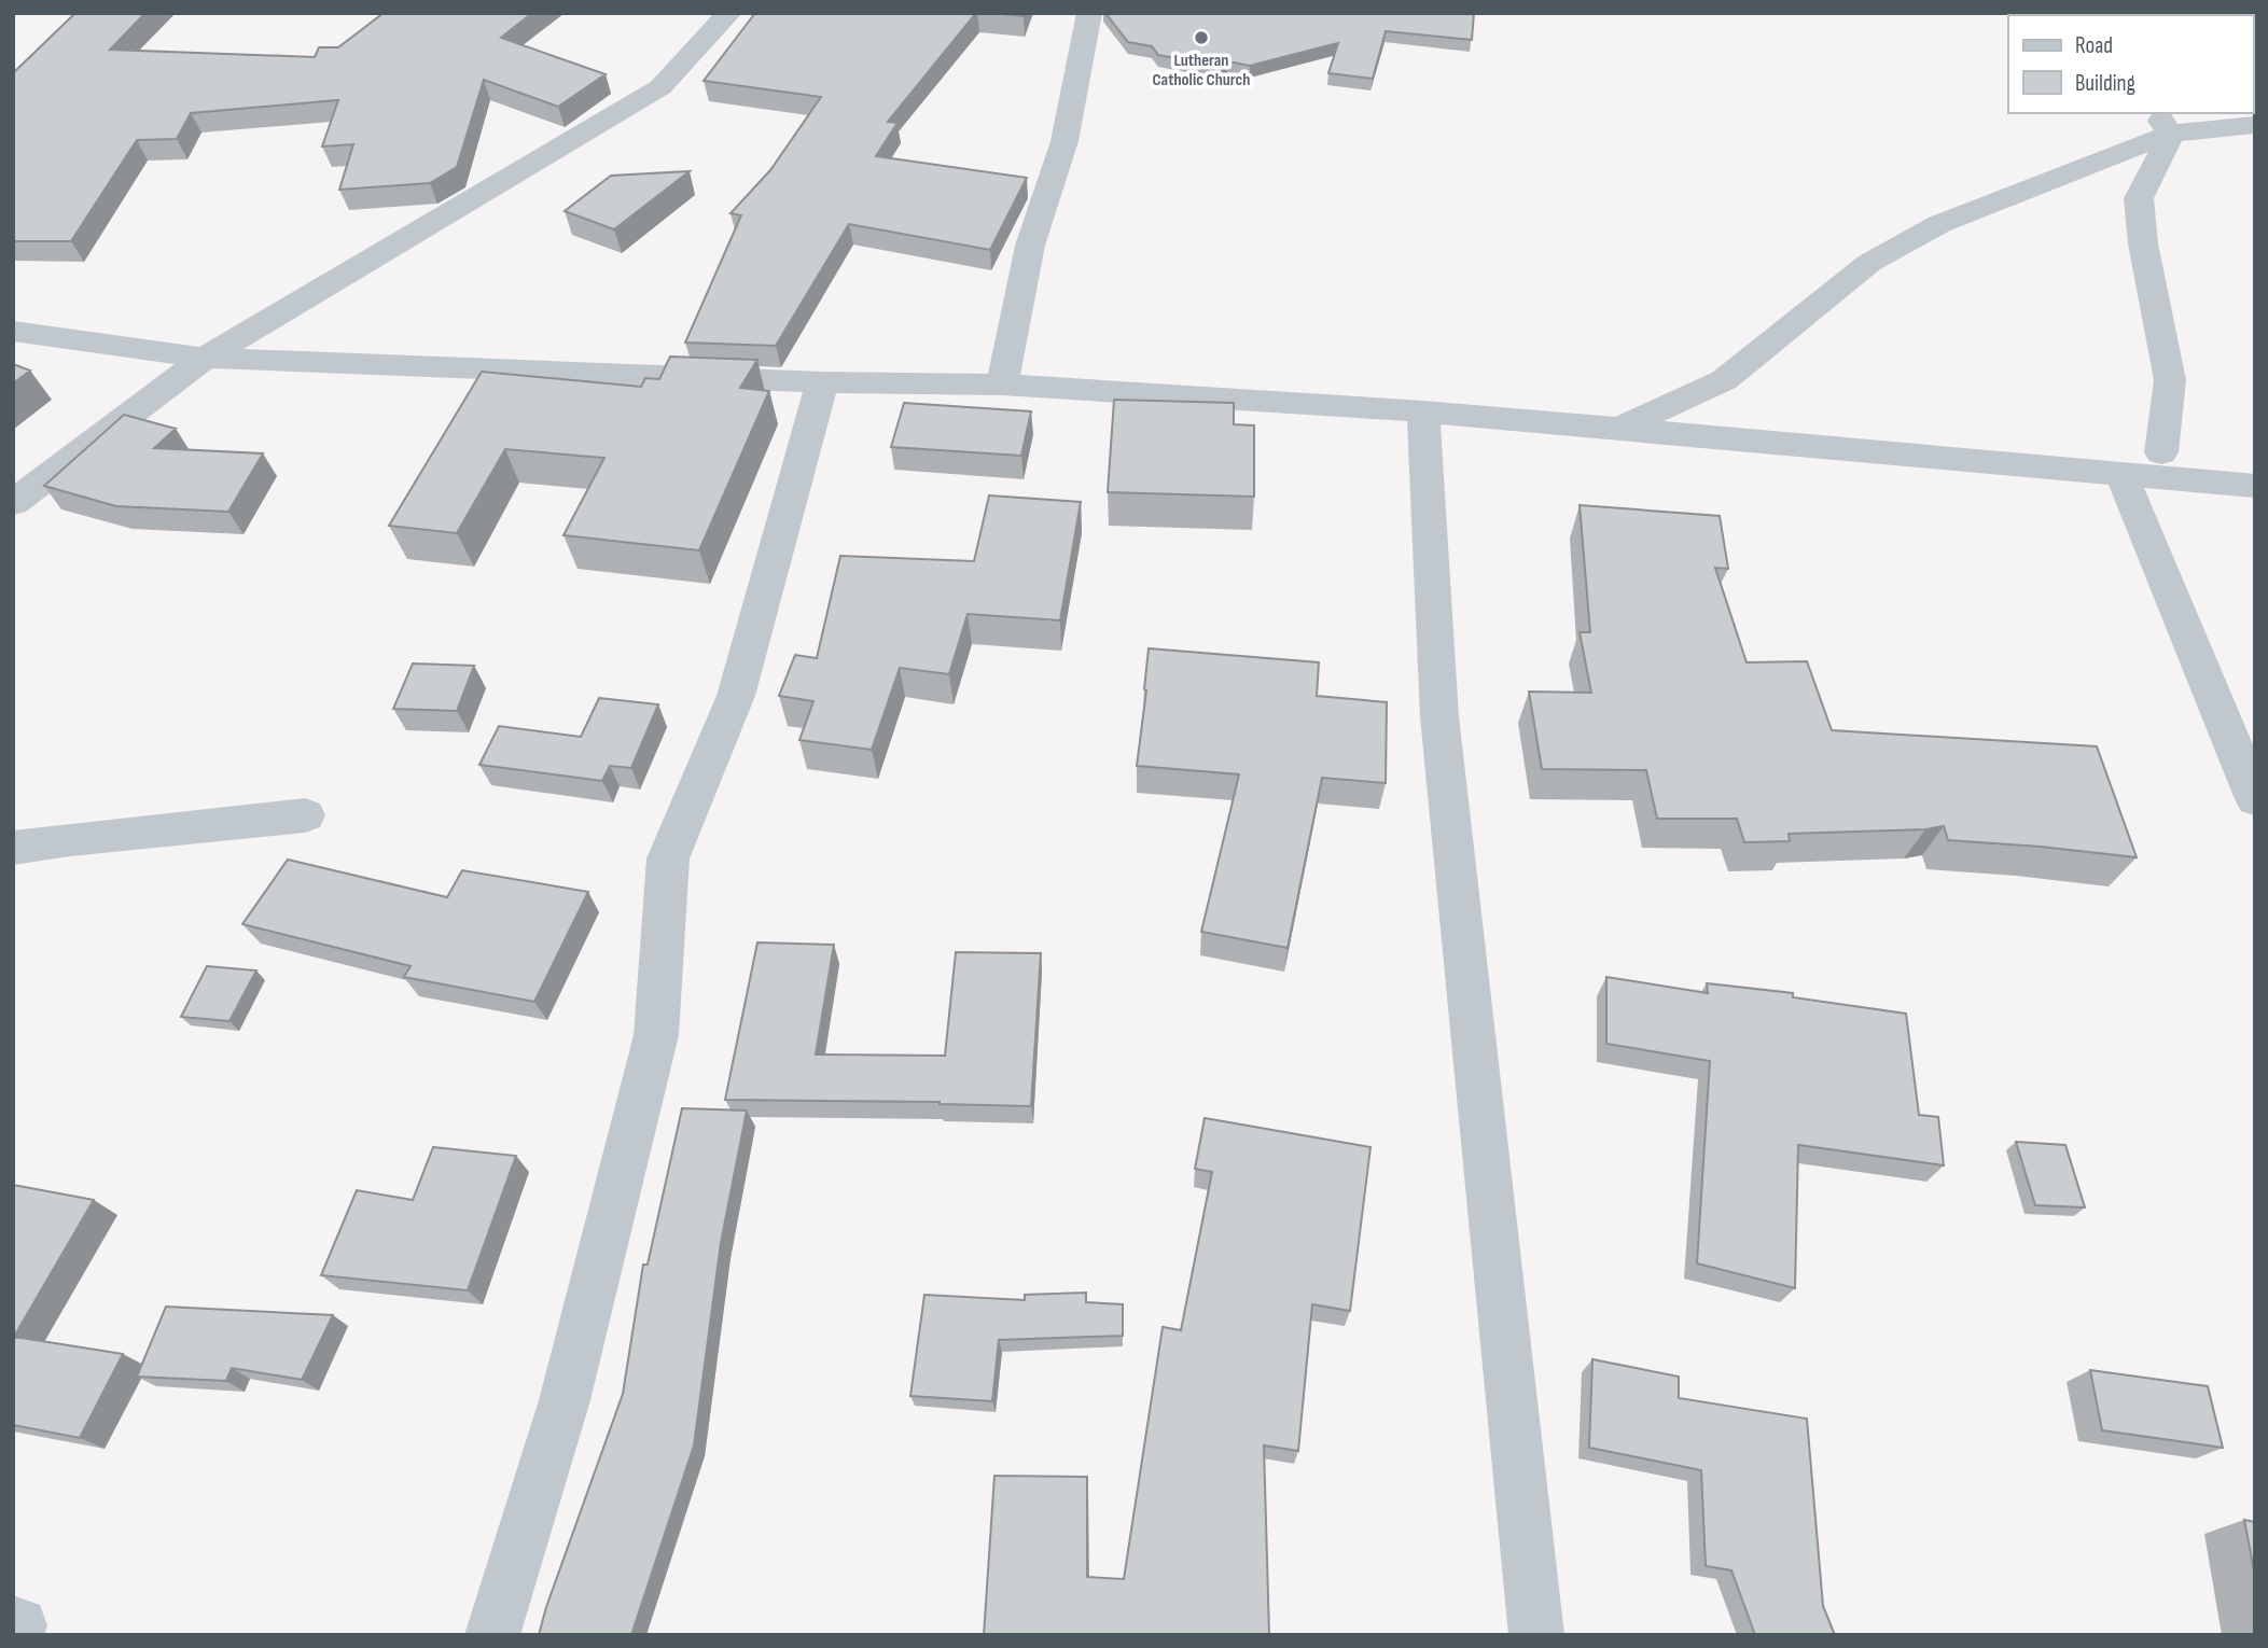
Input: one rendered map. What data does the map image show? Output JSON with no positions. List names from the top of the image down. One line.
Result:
{"places":["Lutheran Catholic Church"],"legend":["Road","Building"]}
